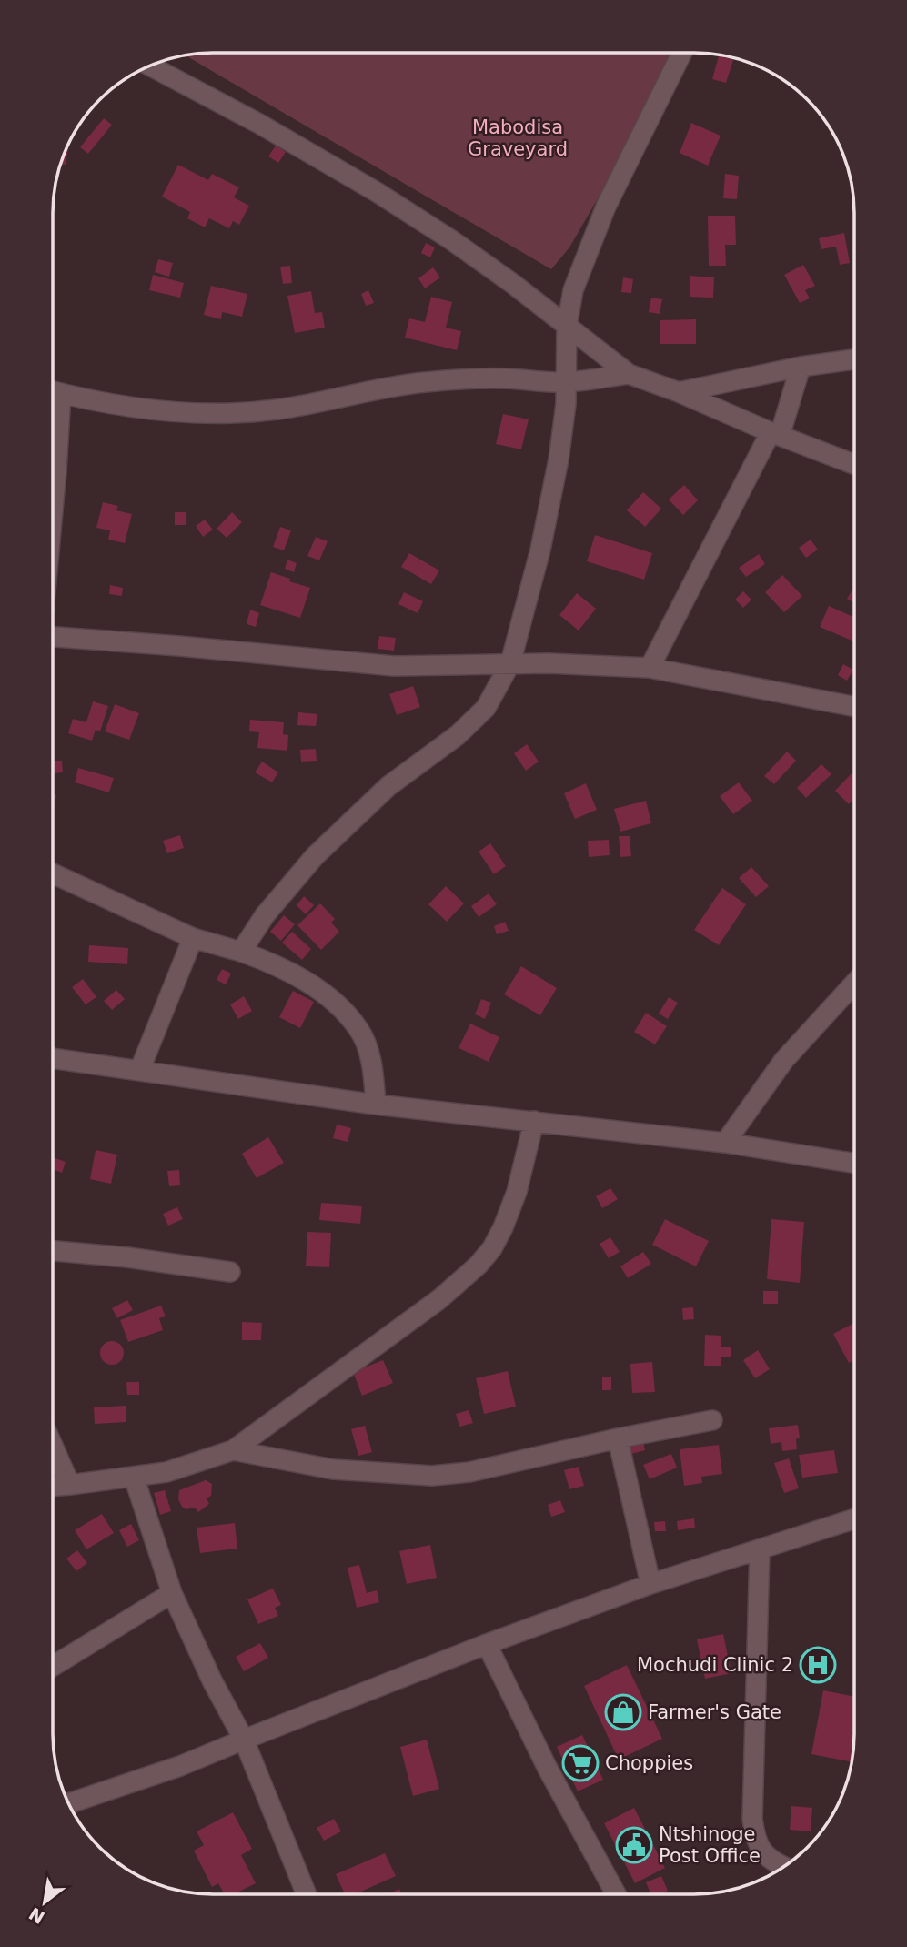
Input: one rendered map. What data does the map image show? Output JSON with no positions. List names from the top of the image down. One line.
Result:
{"parks":["Mabodisa Graveyard"],"places":{"hospital":["Mochudi Clinic 2"],"shop":["Farmer's Gate"],"supermarket":["Choppies"],"public building":["Ntshinoge Post Office"]},"north":"bottom left"}
